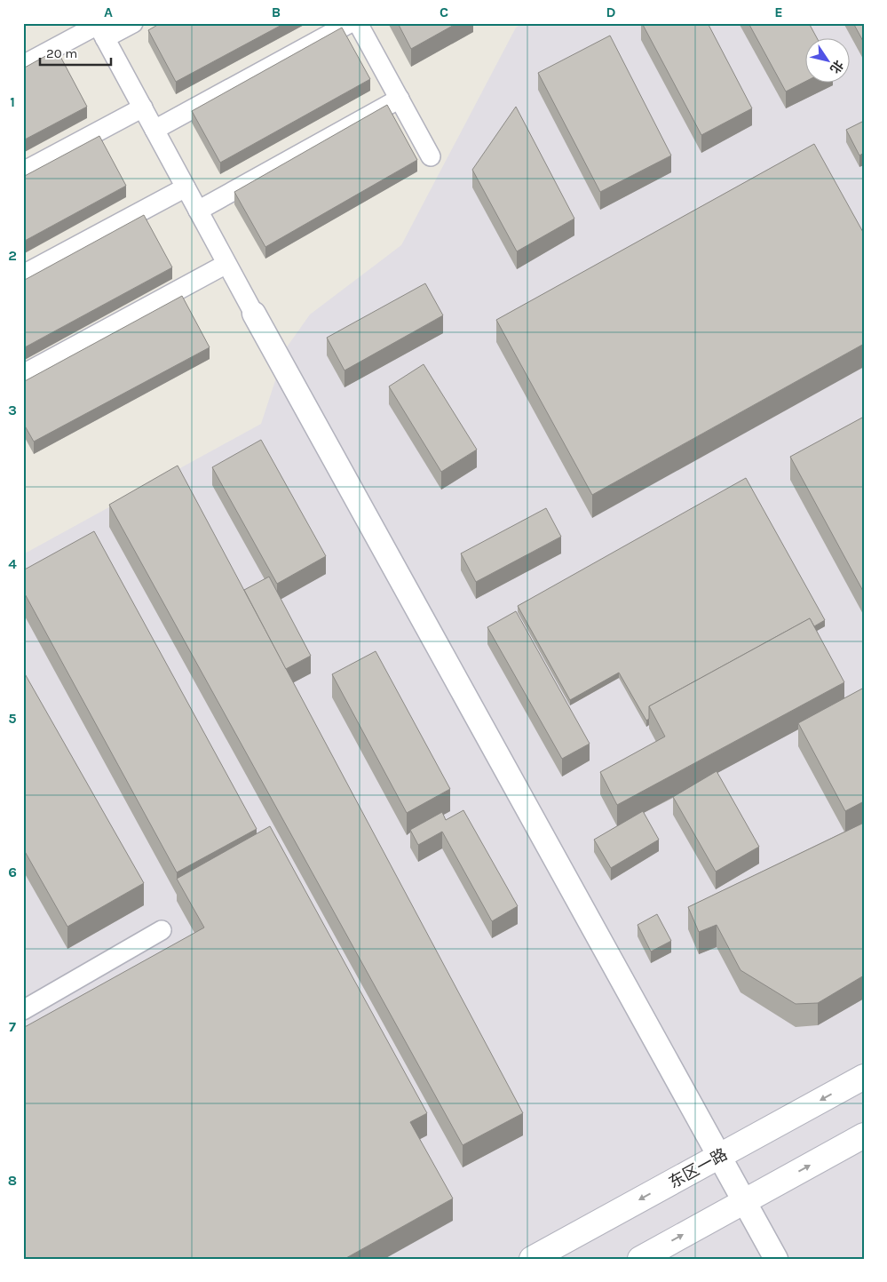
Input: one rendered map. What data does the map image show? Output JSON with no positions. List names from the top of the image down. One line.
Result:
{"streets":{"main road":["东区一路"]},"scale_bar":"20 m","north":"bottom right","grid":{"columns":["A","B","C","D","E"],"rows":["1","2","3","4","5","6","7","8"]}}
